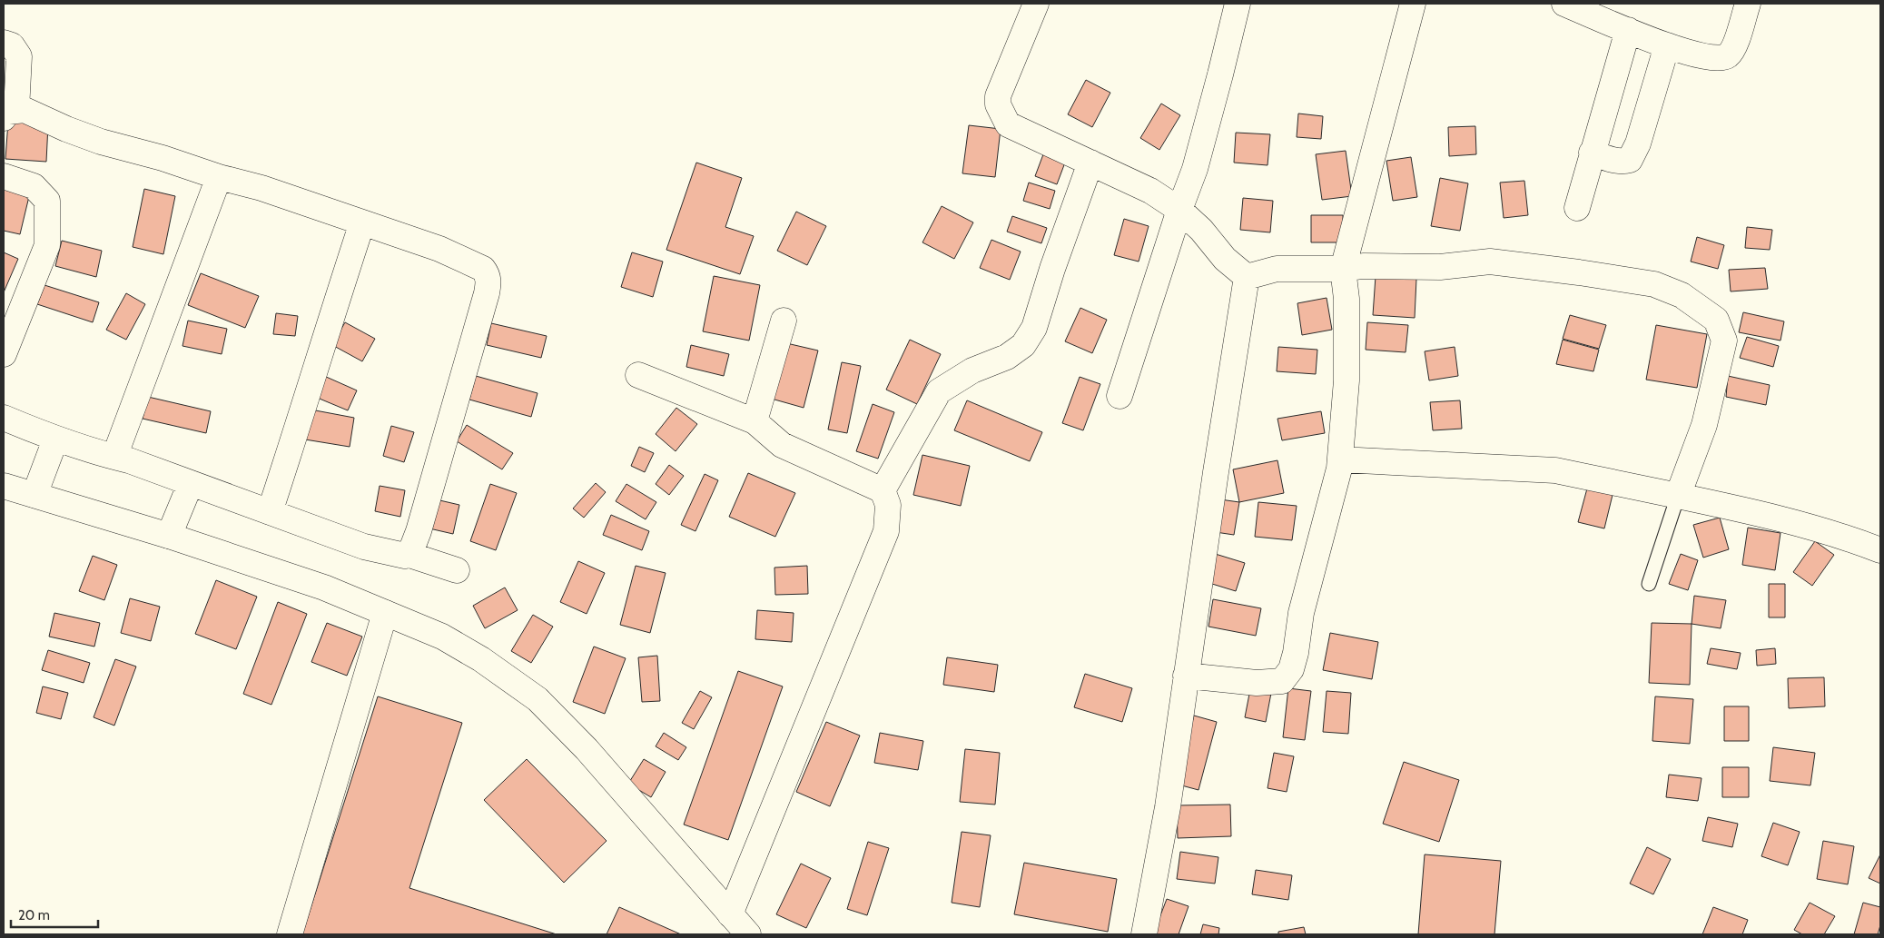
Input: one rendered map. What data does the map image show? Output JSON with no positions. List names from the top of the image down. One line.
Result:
{"scale_bar":"20 m"}
